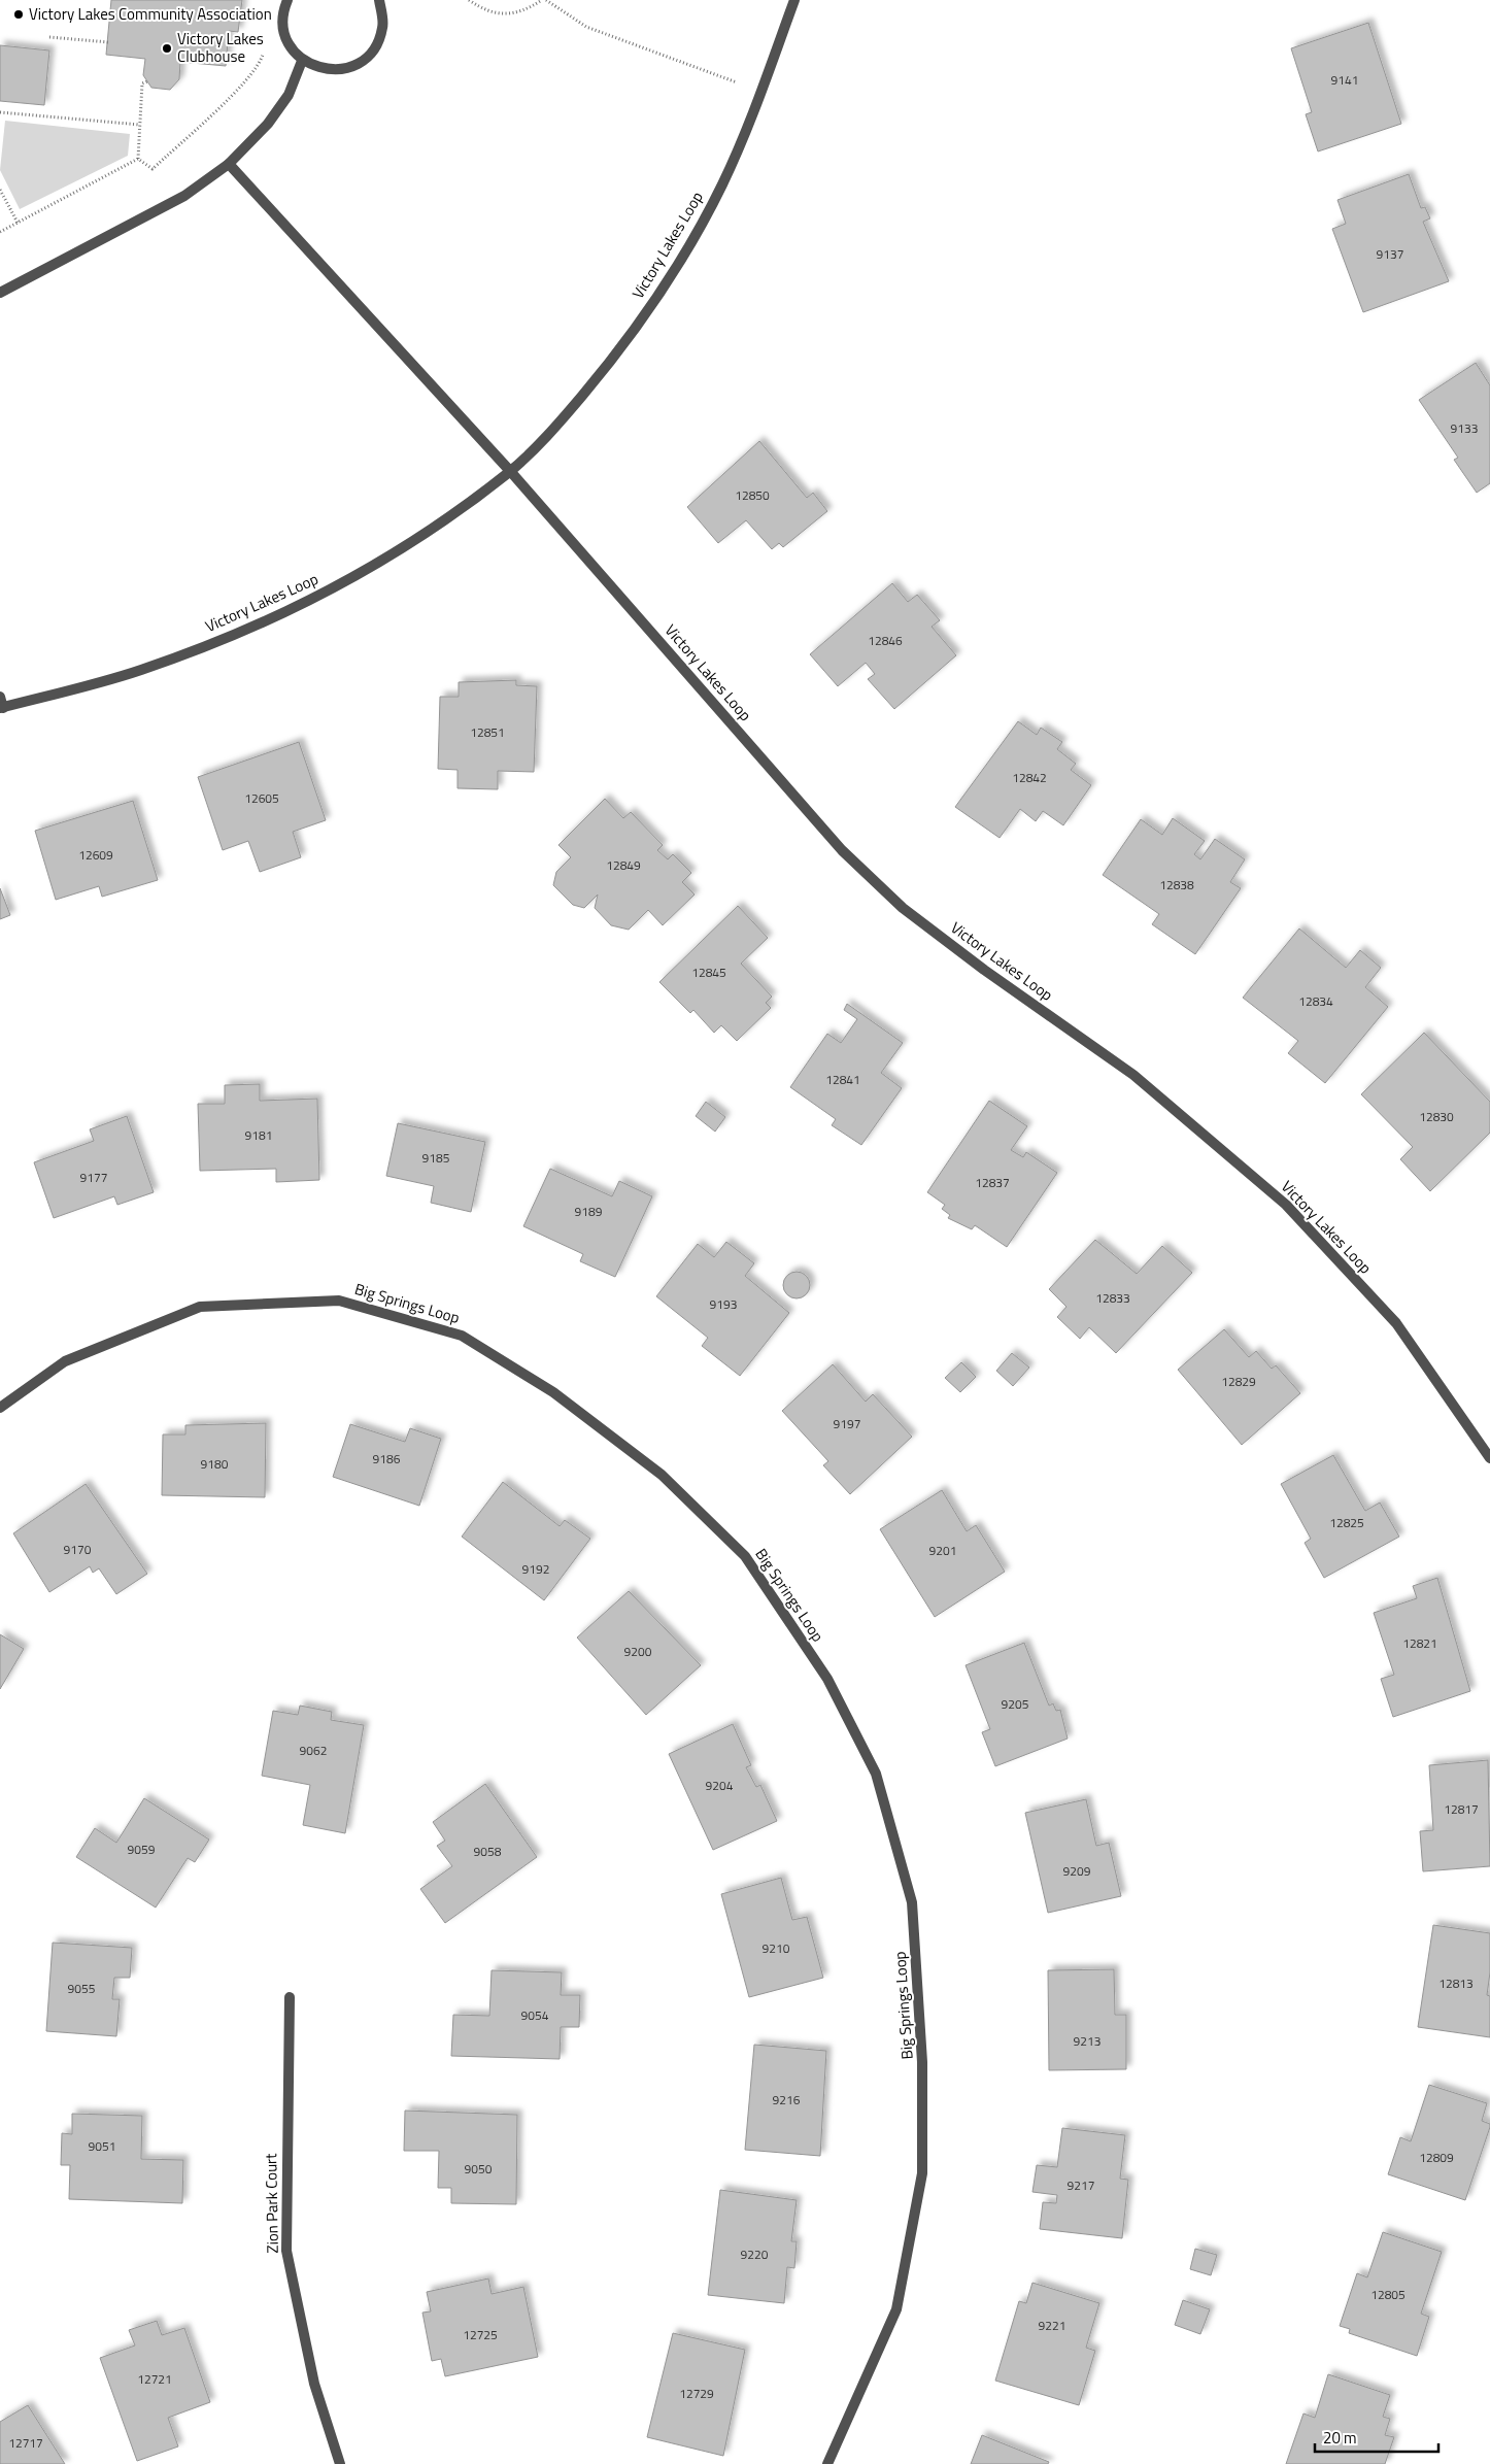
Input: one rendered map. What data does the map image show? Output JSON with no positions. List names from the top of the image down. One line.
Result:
{"streets":{"street":["Victory Lakes Loop","Big Springs Loop","Zion Park Court"]},"places":["Victory Lakes Community Association","Victory Lakes Clubhouse"],"house_numbers":["9141","9137","9133","12850","12846","12851","12842","12605","12609","12849","12838","12845","12834","12841","12830","9181","9185","9177","12837","9189","12833","9193","12829","9197","9186","9180","12825","9170","9201","9192","12821","9200","9205","9062","9204","12817","9059","9058","9209","9210","12813","9055","9054","9213","9216","9051","12809","9050","9217","9220","12805","9221","12725","12721","12729","12717"],"scale_bar":"20 m"}
